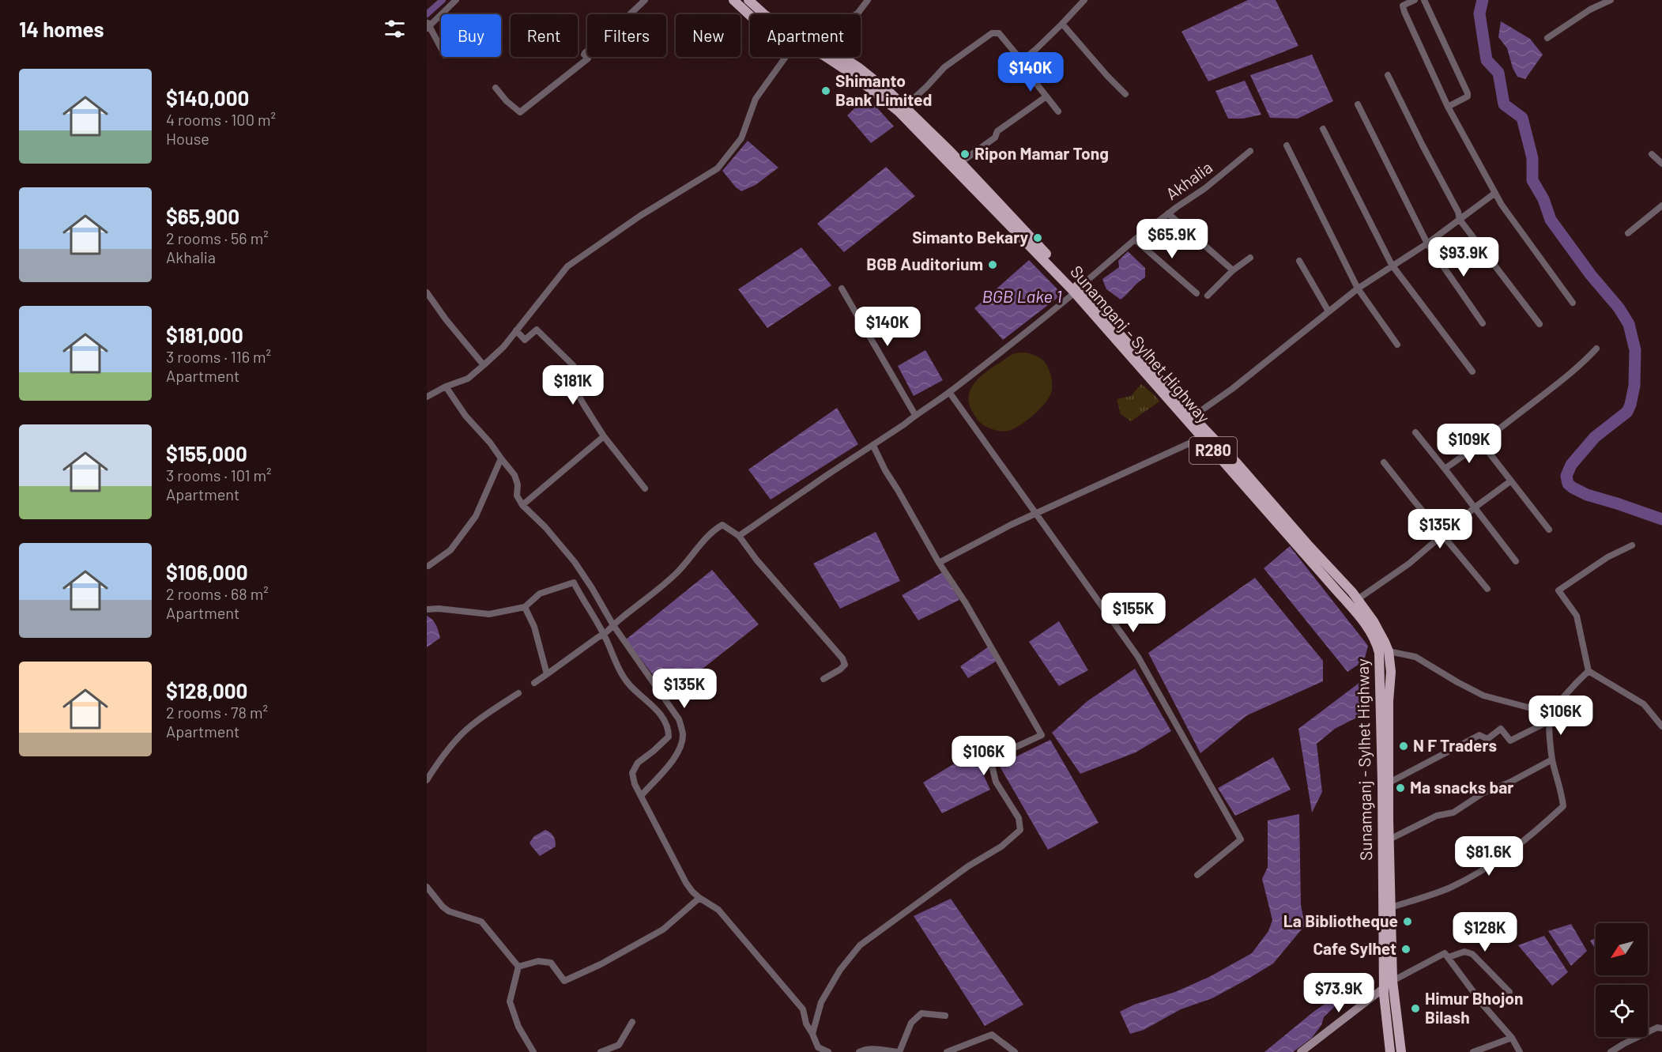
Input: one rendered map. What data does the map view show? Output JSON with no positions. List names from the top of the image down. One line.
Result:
{"streets":{"main road":["Sunamganj - Sylhet Highway","R280"],"street":["Akhalia"]},"crossings":[["Akhalia","Sunamganj - Sylhet Highway"]],"water":["BGB Lake 1"],"places":["Shimanto Bank Limited","Ripon Mamar Tong","Simanto Bekary","BGB Auditorium","N F Traders","Ma snacks bar","La Bibliotheque","Cafe Sylhet","Himur Bhojon Bilash"],"north":"bottom left","page":{"heading":"14 homes","chip":["Buy","Rent","Filters","New","Apartment"],"price":["$140K","$65.9K","$93.9K","$140K","$181K","$109K","$135K","$155K","$135K","$106K","$106K","$81.6K","$128K","$73.9K"],"list":[{"name":"$140,000","note":"4 rooms · 100 m² · House"},{"name":"$65,900","note":"2 rooms · 56 m² · Akhalia"},{"name":"$181,000","note":"3 rooms · 116 m² · Apartment"},{"name":"$155,000","note":"3 rooms · 101 m² · Apartment"},{"name":"$106,000","note":"2 rooms · 68 m² · Apartment"},{"name":"$128,000","note":"2 rooms · 78 m² · Apartment"}]}}
